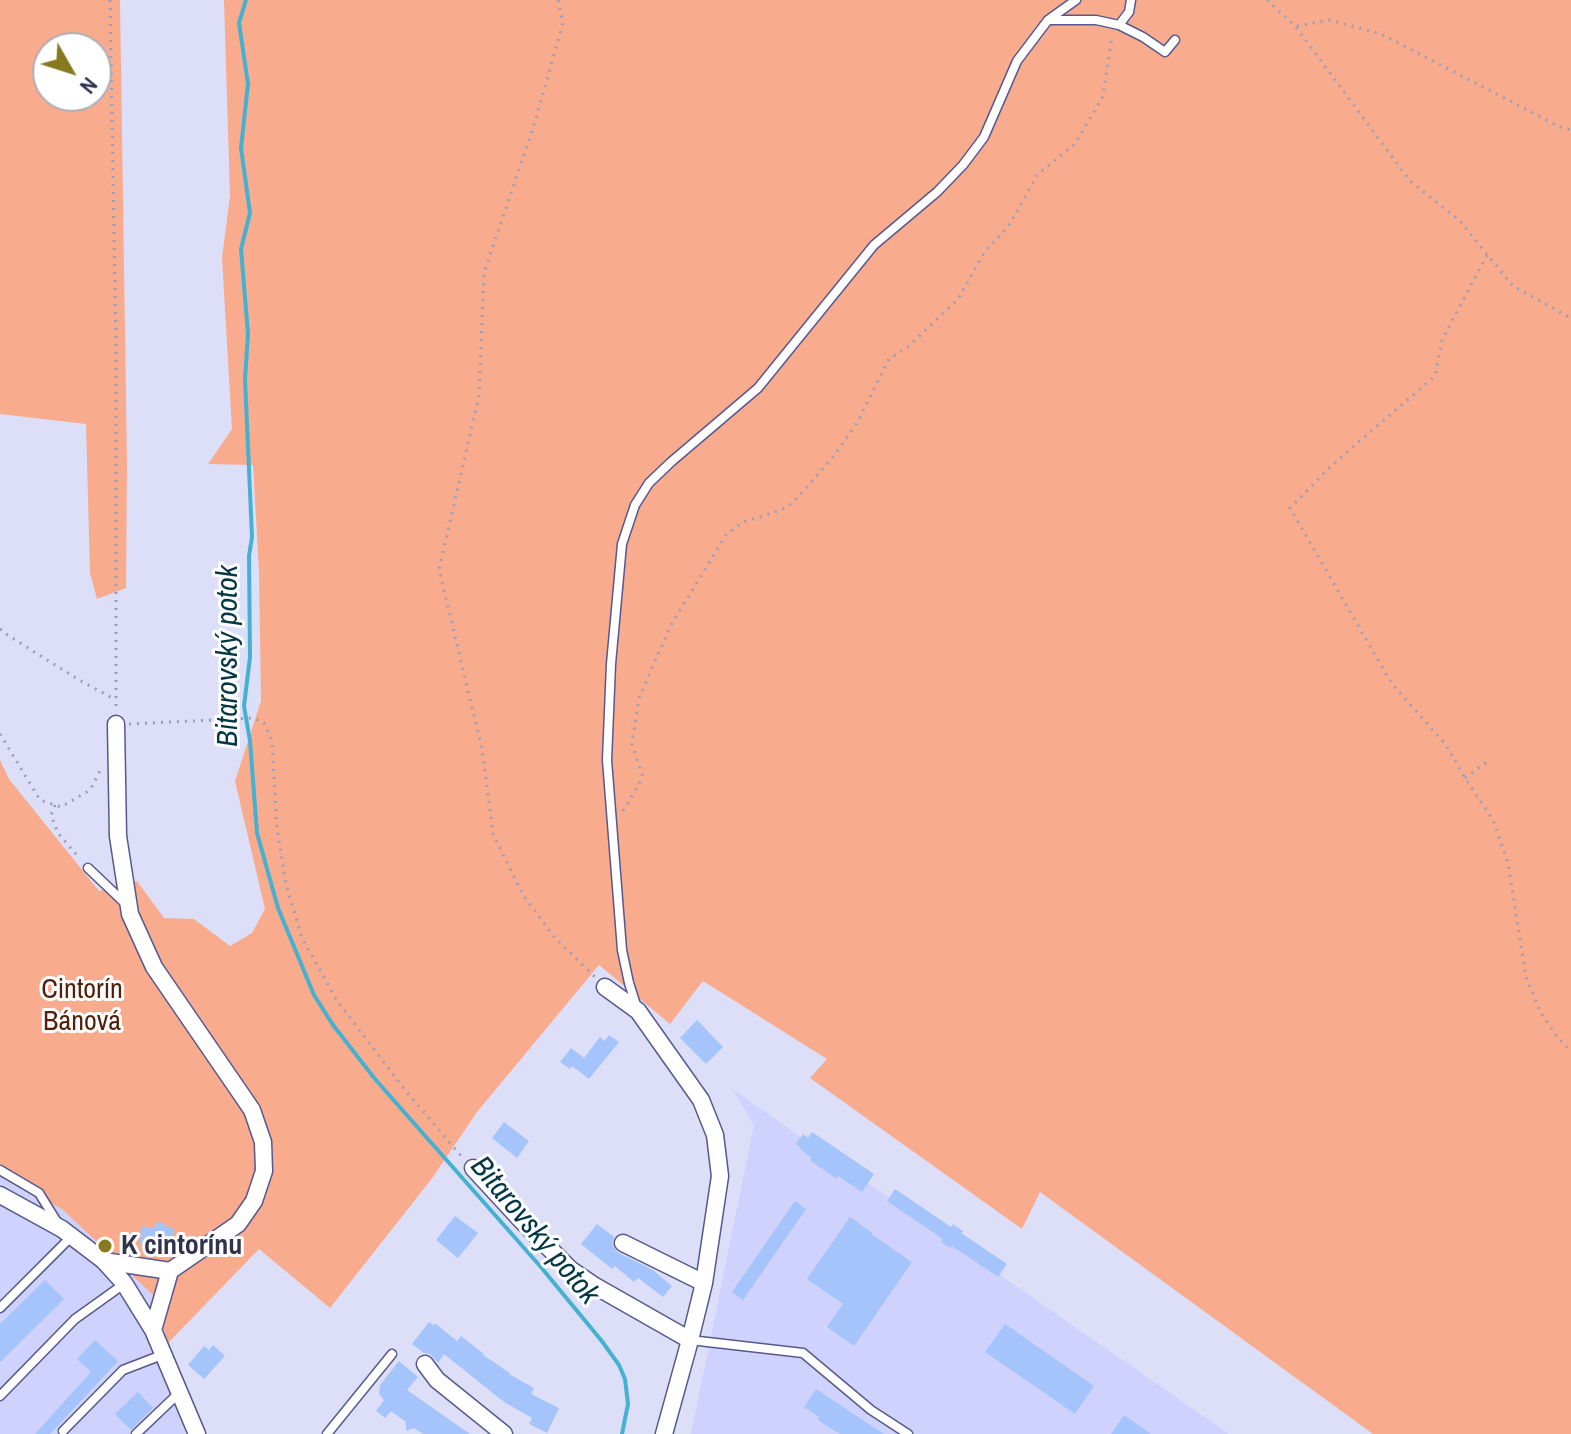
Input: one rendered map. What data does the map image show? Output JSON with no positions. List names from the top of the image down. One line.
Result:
{"water":["Bitarovský potok"],"parks":["Cintorín Bánová"],"places":["K cintorínu"],"north":"bottom right"}
